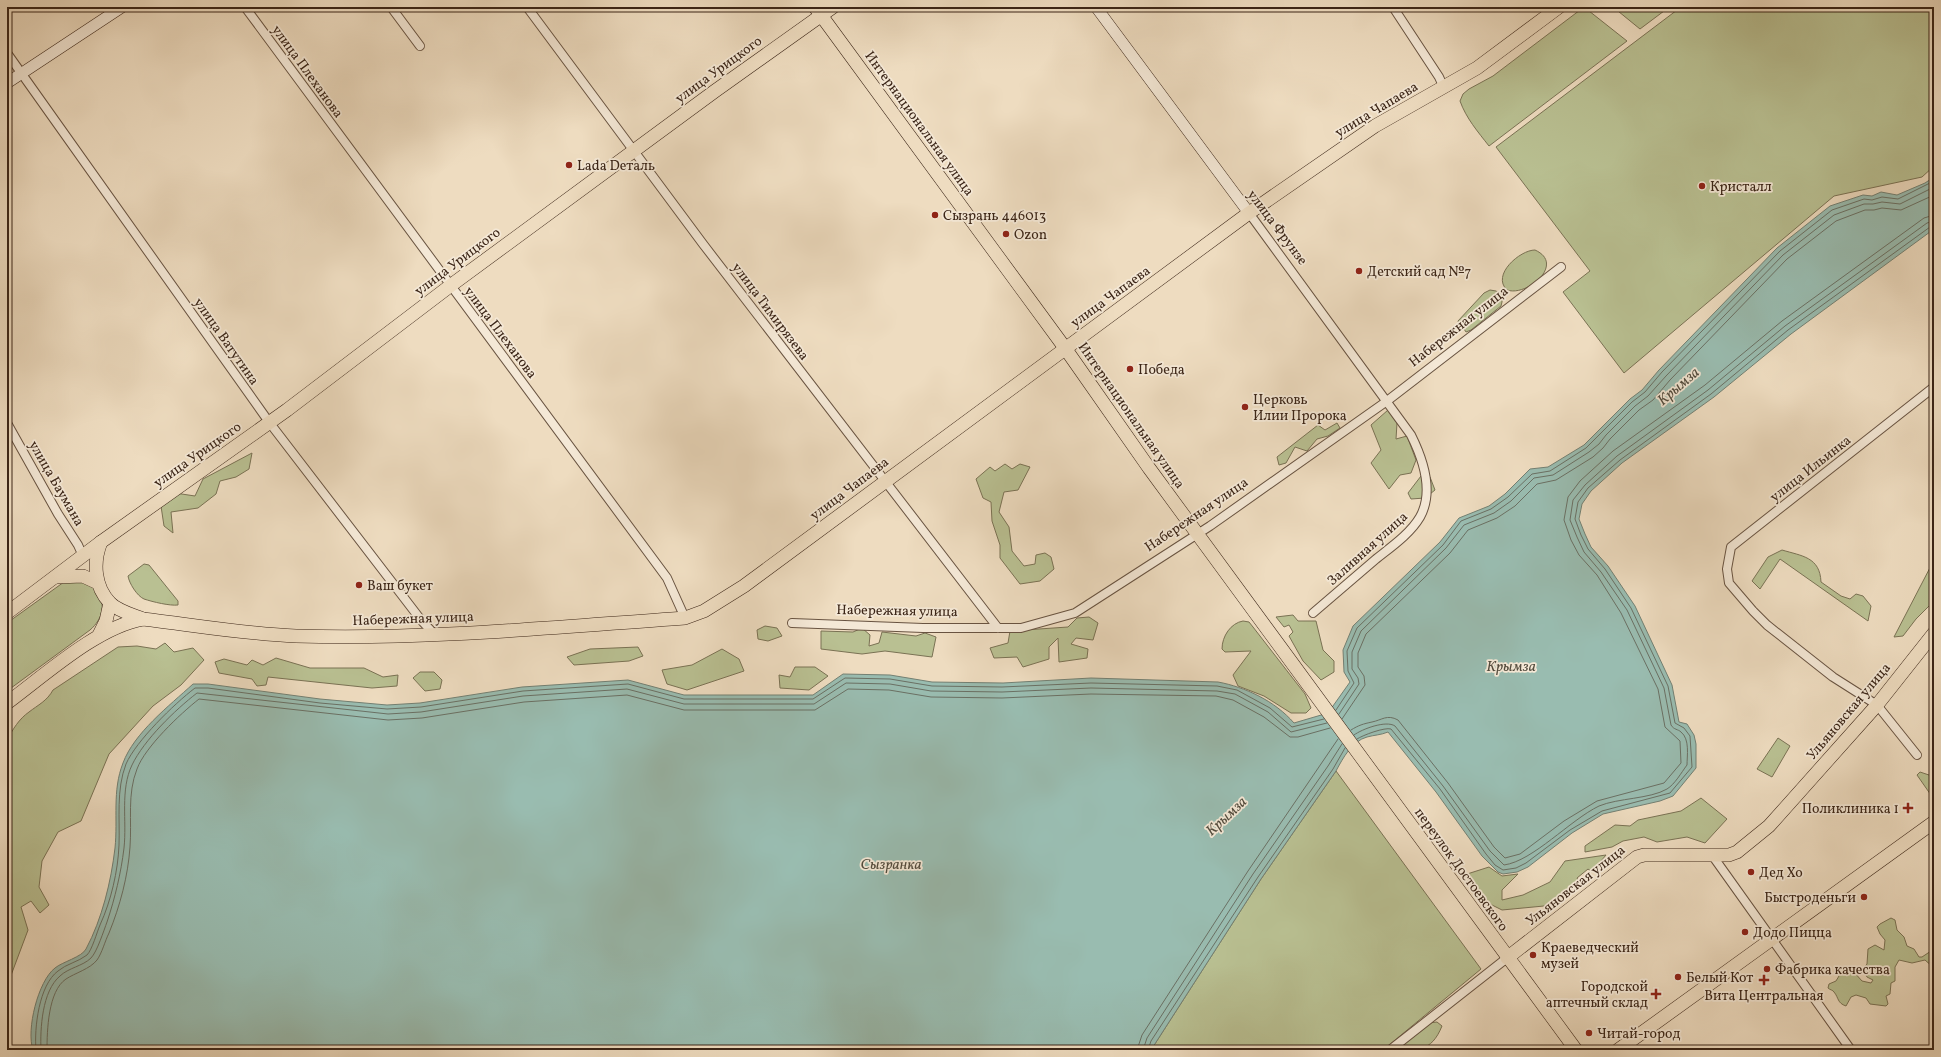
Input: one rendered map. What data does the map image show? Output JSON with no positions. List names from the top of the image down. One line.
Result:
{"streets":{"main road":["улица Урицкого","улица Чапаева","Интернациональная улица","Набережная улица","Ульяновская улица","переулок Достоевского"],"street":["улица Плеханова","улица Фрунзе","улица Тимирязева","улица Ватутина","улица Ильинка","улица Баумана","Заливная улица"]},"crossings":[["улица Урицкого","улица Плеханова"],["улица Урицкого","Интернациональная улица"],["улица Урицкого","улица Тимирязева"],["улица Урицкого","улица Ватутина"],["улица Урицкого","улица Баумана"],["улица Плеханова","улица Чапаева"],["улица Плеханова","Набережная улица"],["улица Чапаева","Интернациональная улица"],["улица Чапаева","улица Фрунзе"],["улица Чапаева","улица Тимирязева"],["улица Чапаева","Набережная улица"],["Интернациональная улица","Набережная улица"],["Интернациональная улица","переулок Достоевского"],["улица Фрунзе","Набережная улица"],["улица Фрунзе","Заливная улица"],["улица Тимирязева","Набережная улица"],["Набережная улица","улица Ватутина"],["улица Ильинка","Ульяновская улица"],["Ульяновская улица","переулок Достоевского"]],"water":["Крымза","Сызранка"],"places":{"other":["Lada Dеталь","Кристалл","Сызрань 446013","Ozon","Детский сад №7","Победа","Церковь Илии Пророка","Ваш букет","Дед Хо","Быстроденьги","Додо Пицца","Краеведческий музей","Фабрика качества","Белый Кот","Читай-город"],"health":["Поликлиника 1","Вита Центральная","Городской аптечный склад"]}}
